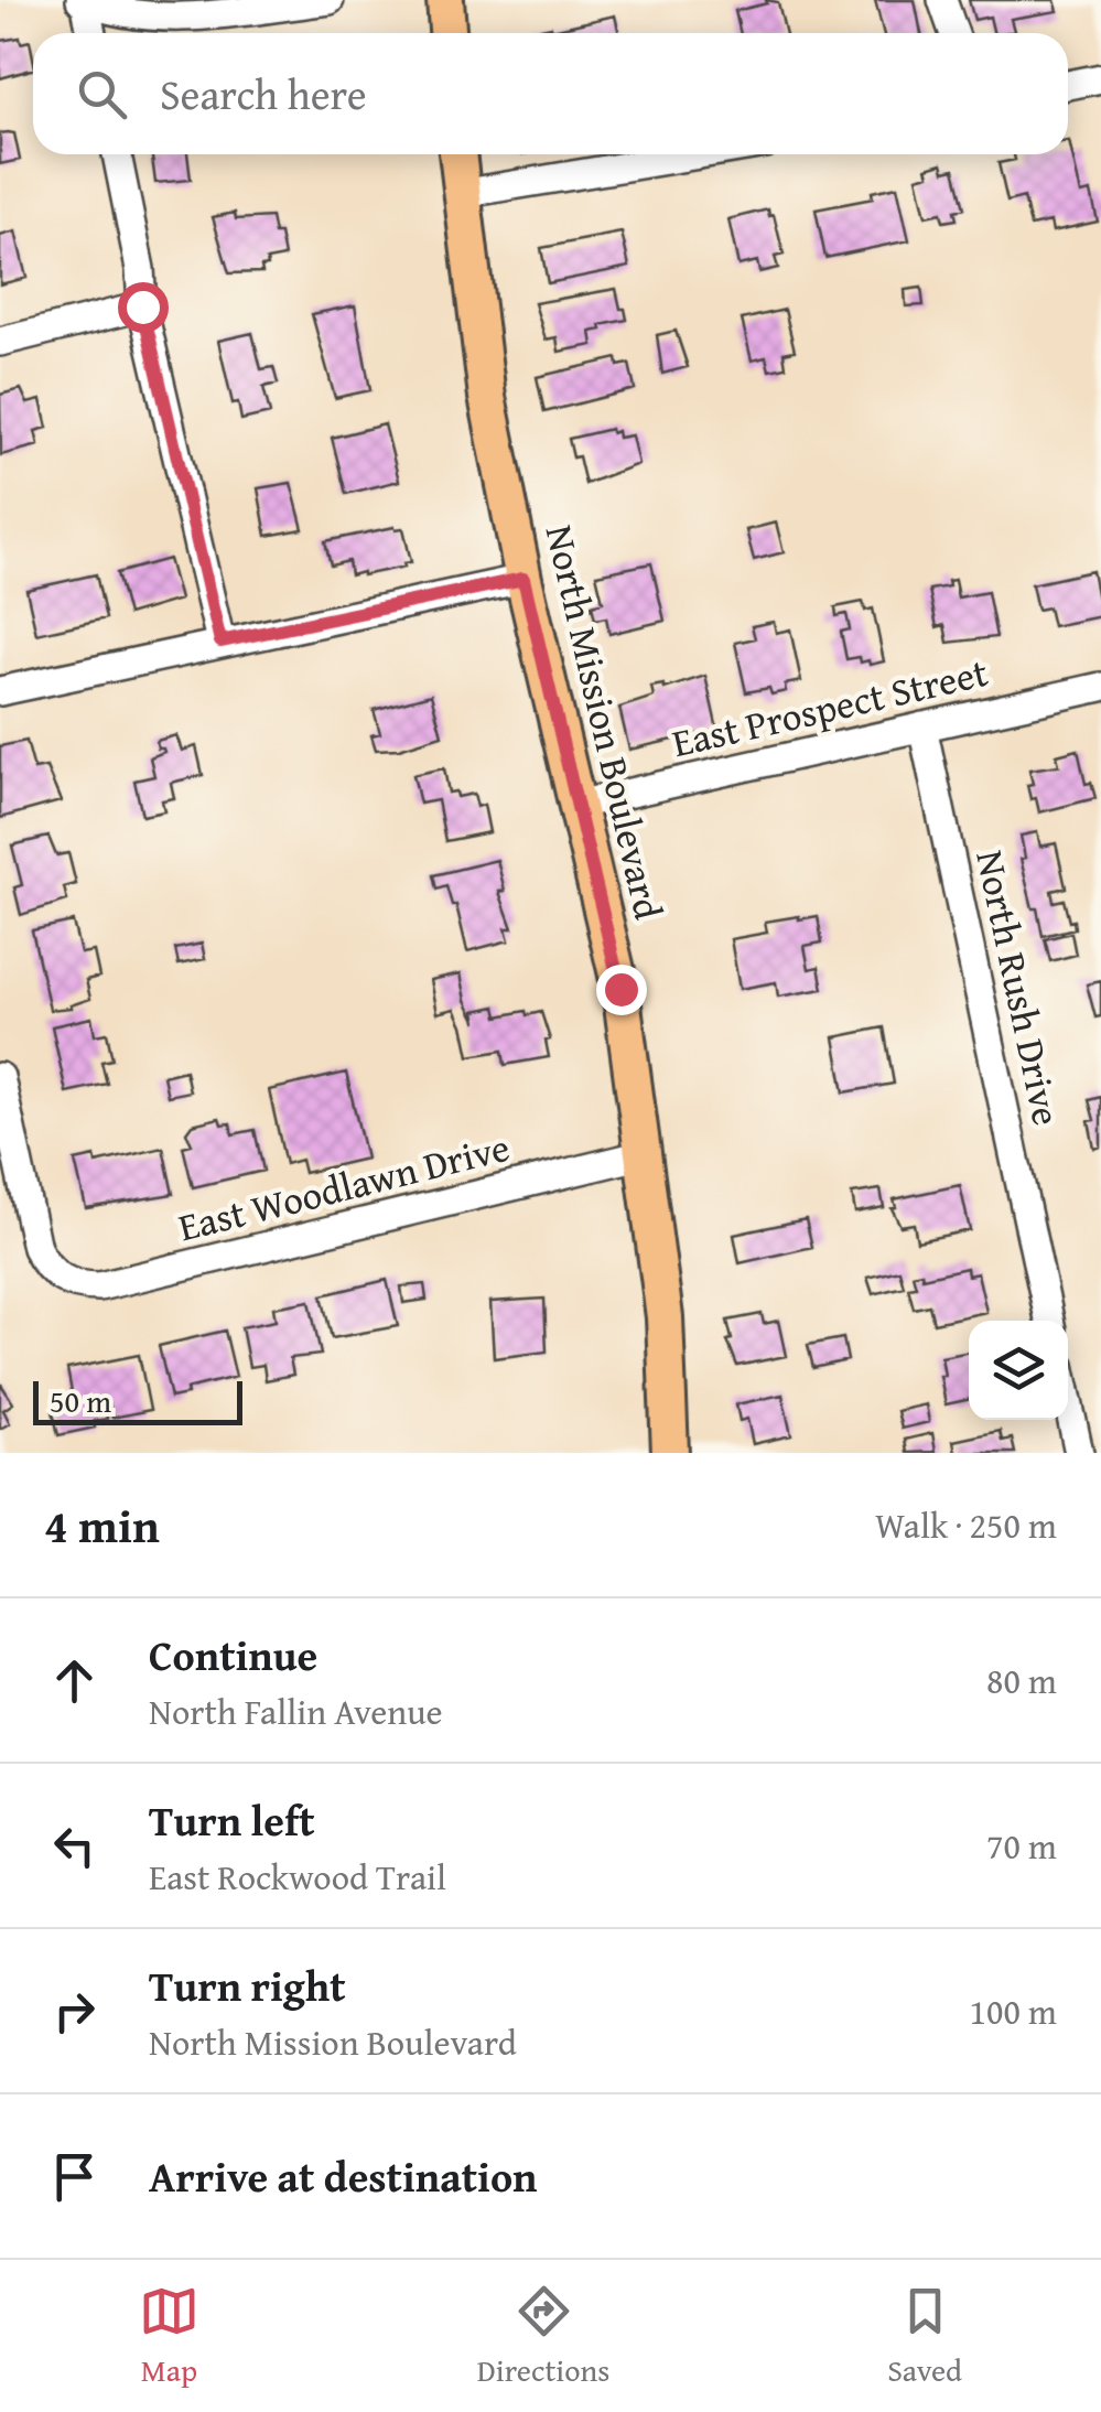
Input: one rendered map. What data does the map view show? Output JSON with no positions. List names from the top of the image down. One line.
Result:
{"streets":{"main road":["North Mission Boulevard"],"street":["East Prospect Street","North Rush Drive","East Woodlawn Drive"]},"crossings":[["East Prospect Street","North Mission Boulevard"],["East Prospect Street","North Rush Drive"],["North Mission Boulevard","East Woodlawn Drive"]],"scale_bar":"50 m","page":{"search":"Search here","scale":"50 m","heading":["4 min","Walk · 250 m"],"list":[["Continue","North Fallin Avenue","80 m"],["Turn left","East Rockwood Trail","70 m"],["Turn right","North Mission Boulevard","100 m"],"Arrive at destination"],"nav":["Map","Directions","Saved"]}}
